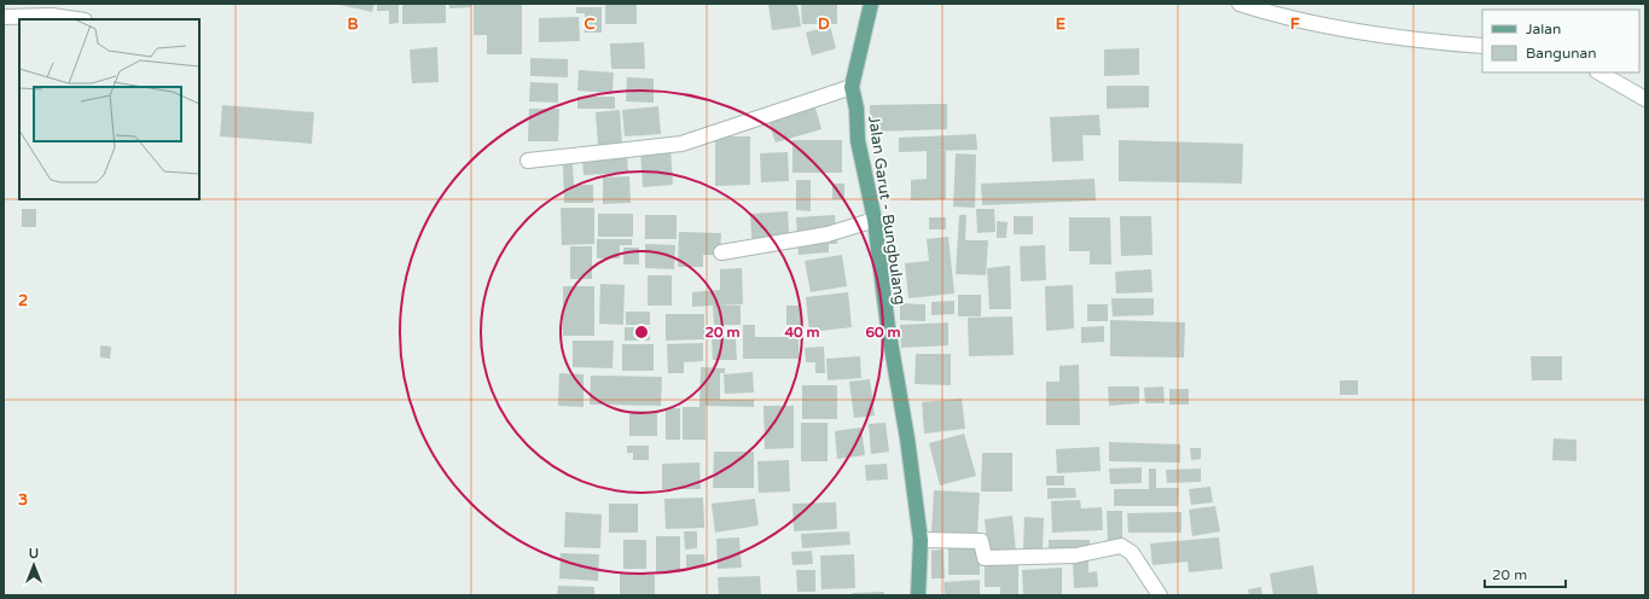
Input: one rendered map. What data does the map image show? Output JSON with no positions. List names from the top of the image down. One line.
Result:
{"streets":{"main road":["Jalan Garut - Bungbulang"]},"legend":["Jalan","Bangunan"],"scale_bar":"20 m","north":"top","grid":{"columns":["B","C","D","E","F"],"rows":["2","3"]},"rings":["20 m","40 m","60 m"]}
